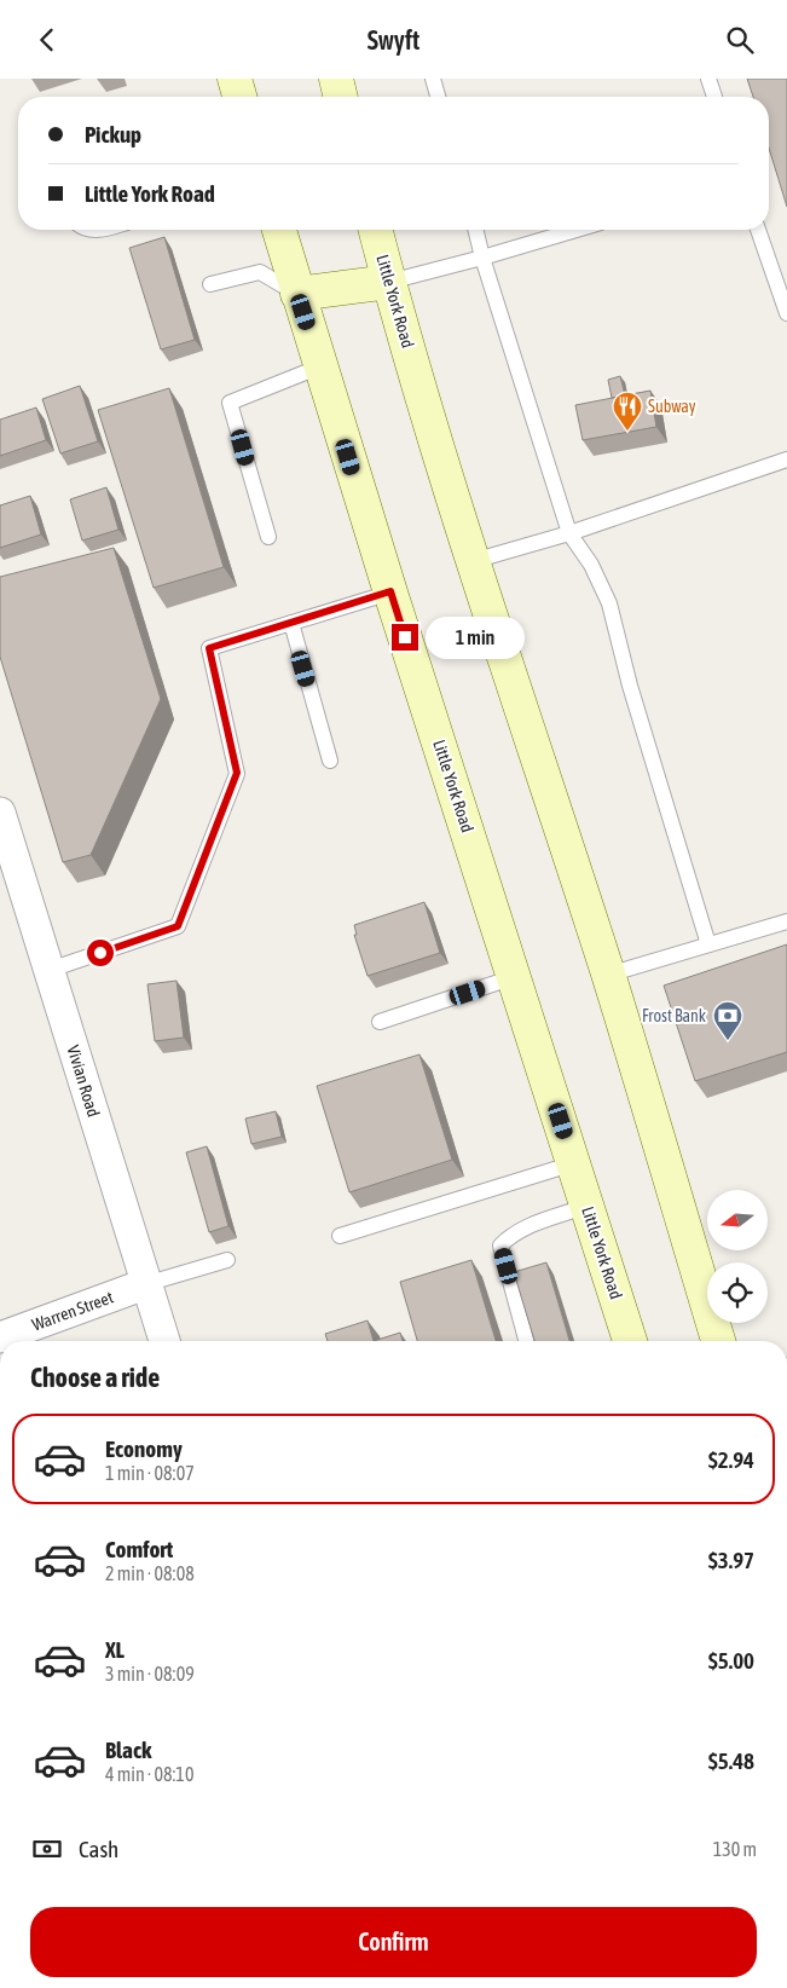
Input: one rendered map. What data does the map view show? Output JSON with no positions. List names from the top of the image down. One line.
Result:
{"streets":{"main road":["Little York Road"],"street":["Vivian Road","Warren Street"]},"crossings":[["Vivian Road","Warren Street"]],"places":{"restaurant":["Subway"],"bank":["Frost Bank"]},"north":"left","page":{"header":"Swyft","banner":["Pickup","Little York Road"],"bubble":"1 min","heading":"Choose a ride","list":[{"name":"Economy","note":"1 min · 08:07","value":"$2.94"},{"name":"Comfort","note":"2 min · 08:08","value":"$3.97"},{"name":"XL","note":"3 min · 08:09","value":"$5.00"},{"name":"Black","note":"4 min · 08:10","value":"$5.48"}],"pay":["Cash","130 m"],"buttons":"Confirm"}}
